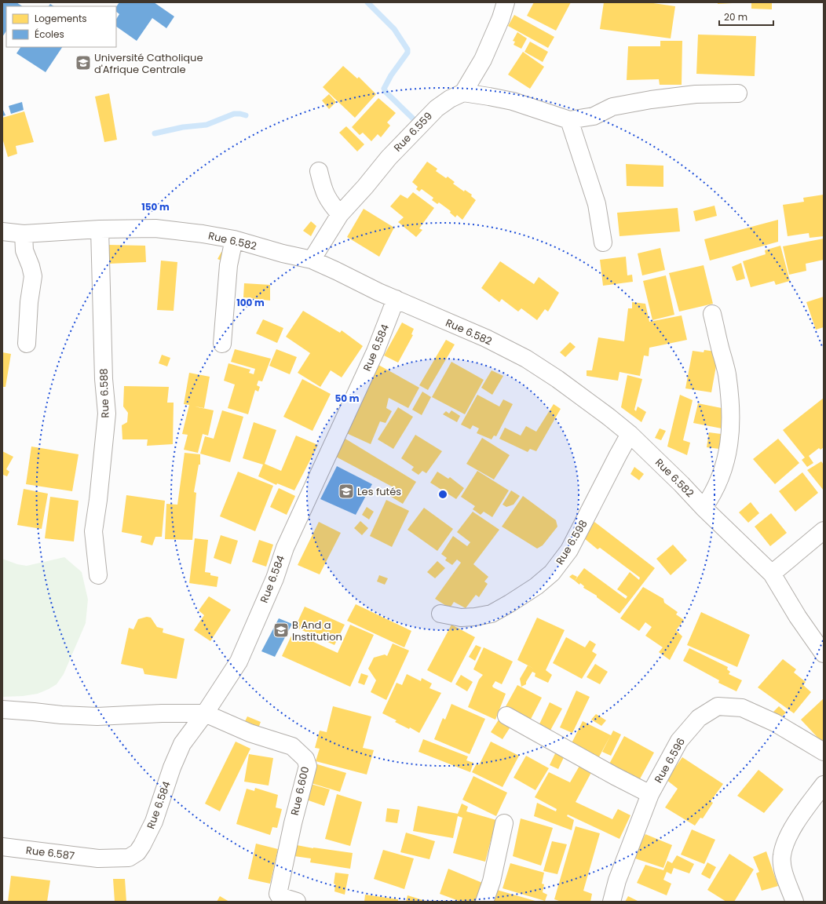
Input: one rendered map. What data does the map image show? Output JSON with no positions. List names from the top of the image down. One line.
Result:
{"streets":{"street":["Rue 6.559","Rue 6.582","Rue 6.584","Rue 6.588","Rue 6.598","Rue 6.596","Rue 6.600","Rue 6.587"]},"crossings":[["Rue 6.559","Rue 6.582"],["Rue 6.582","Rue 6.584"],["Rue 6.582","Rue 6.588"],["Rue 6.582","Rue 6.598"],["Rue 6.584","Rue 6.600"],["Rue 6.584","Rue 6.587"]],"places":{"school or university":["Université Catholique d'Afrique Centrale","Les futés","B And a Institution"]},"legend":["Logements","Écoles"],"scale_bar":"20 m","rings":["150 m","100 m","50 m"]}
